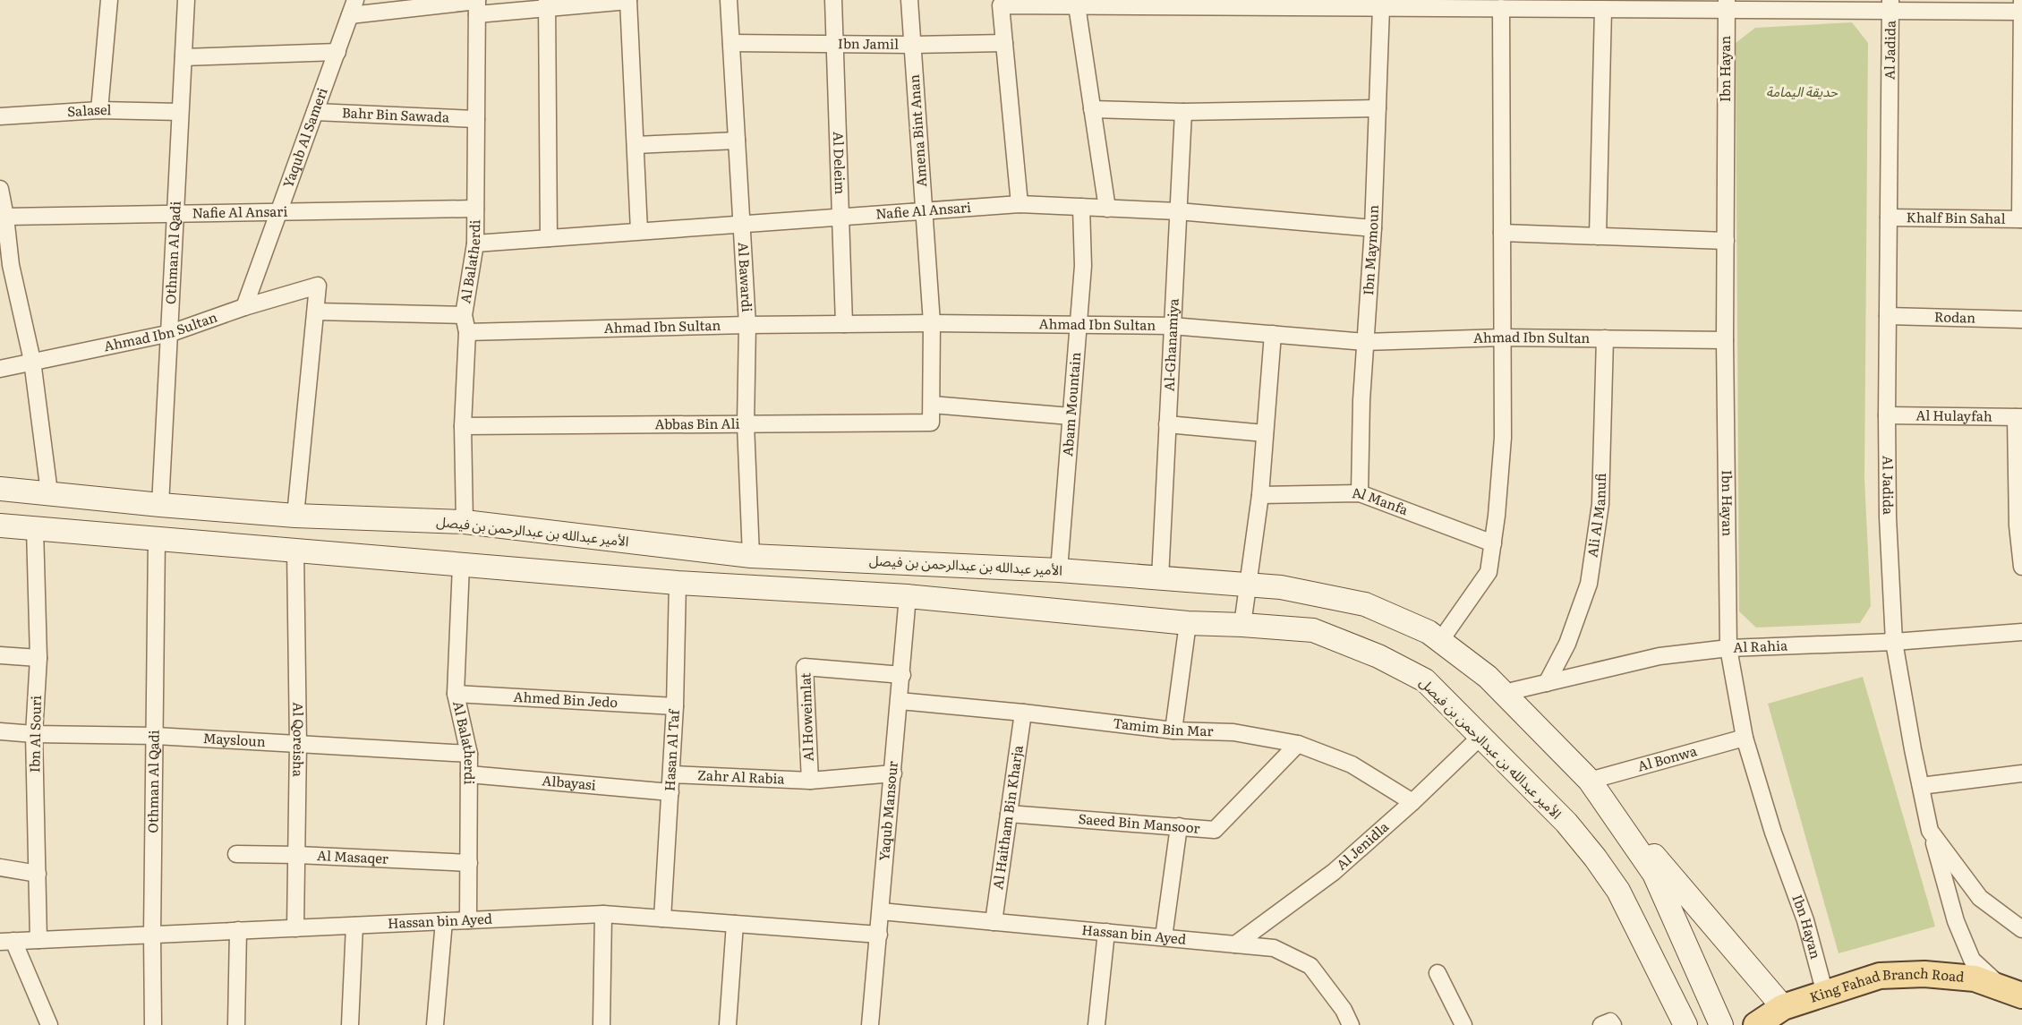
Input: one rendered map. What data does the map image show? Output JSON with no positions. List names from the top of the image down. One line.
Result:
{"streets":{"main road":["الأمير عبدالله بن عبدالرحمن بن فيصل","King Fahad Branch Road"],"street":["Ibn Jamil","Al Jadida","Ibn Hayan","Salasel","Bahr Bin Sawada","Amena Bint Anan","Yaqub Al Sameri","Al Deleim","Nafie Al Ansari","Khalf Bin Sahal","Ibn Maymoun","Othman Al Qadi","Al Balatherdi","Al Bawardi","Rodan","Ahmad Ibn Sultan","Al-Ghanamiya","Abam Mountain","Al Hulayfah","Abbas Bin Ali","Al Manfa","Ali Al Manufi","Al Rahia","Ahmed Bin Jedo","Al Howeimlat","Tamim Bin Mar","Ibn Al Souri","Al Qoreisha","Maysloun","Hasan Al Taf","Al Bonwa","Zahr Al Rabia","Albayasi","Yaqub Mansour","Al Haitham Bin Kharja","Saeed Bin Mansoor","Al Jenidla","Al Masaqer","Hassan bin Ayed"]},"crossings":[["Ibn Jamil","Amena Bint Anan"],["Ibn Jamil","Al Deleim"],["Ibn Jamil","Al Bawardi"],["Al Jadida","Khalf Bin Sahal"],["Al Jadida","Rodan"],["Al Jadida","Al Hulayfah"],["Al Jadida","Al Rahia"],["Ibn Hayan","Ahmad Ibn Sultan"],["Ibn Hayan","Al Rahia"],["Ibn Hayan","Al Bonwa"],["Ibn Hayan","King Fahad Branch Road"],["Salasel","Othman Al Qadi"],["Bahr Bin Sawada","Yaqub Al Sameri"],["Bahr Bin Sawada","Al Balatherdi"],["Amena Bint Anan","Nafie Al Ansari"],["Amena Bint Anan","Ahmad Ibn Sultan"],["Amena Bint Anan","Abbas Bin Ali"],["Yaqub Al Sameri","Nafie Al Ansari"],["Yaqub Al Sameri","Ahmad Ibn Sultan"],["Al Deleim","Nafie Al Ansari"],["Al Deleim","Ahmad Ibn Sultan"],["Nafie Al Ansari","Ibn Maymoun"],["Nafie Al Ansari","Othman Al Qadi"],["Nafie Al Ansari","Al Balatherdi"],["Nafie Al Ansari","Al Bawardi"],["Nafie Al Ansari","Al-Ghanamiya"],["Nafie Al Ansari","Abam Mountain"],["Ibn Maymoun","Ahmad Ibn Sultan"],["Ibn Maymoun","Al Manfa"],["Othman Al Qadi","Ahmad Ibn Sultan"],["Othman Al Qadi","الأمير عبدالله بن عبدالرحمن بن فيصل"],["Othman Al Qadi","Maysloun"],["Othman Al Qadi","Hassan bin Ayed"],["Al Balatherdi","Ahmad Ibn Sultan"],["Al Balatherdi","Abbas Bin Ali"],["Al Balatherdi","الأمير عبدالله بن عبدالرحمن بن فيصل"],["Al Balatherdi","Ahmed Bin Jedo"],["Al Balatherdi","Maysloun"],["Al Balatherdi","Albayasi"],["Al Balatherdi","Al Masaqer"],["Al Balatherdi","Hassan bin Ayed"],["Al Bawardi","Ahmad Ibn Sultan"],["Al Bawardi","Abbas Bin Ali"],["Al Bawardi","الأمير عبدالله بن عبدالرحمن بن فيصل"],["Ahmad Ibn Sultan","Al-Ghanamiya"],["Ahmad Ibn Sultan","Abam Mountain"],["Ahmad Ibn Sultan","Ali Al Manufi"],["Al-Ghanamiya","الأمير عبدالله بن عبدالرحمن بن فيصل"],["Abam Mountain","الأمير عبدالله بن عبدالرحمن بن فيصل"],["Ali Al Manufi","Al Rahia"],["الأمير عبدالله بن عبدالرحمن بن فيصل","Al Rahia"],["الأمير عبدالله بن عبدالرحمن بن فيصل","Ibn Al Souri"],["الأمير عبدالله بن عبدالرحمن بن فيصل","Al Qoreisha"],["الأمير عبدالله بن عبدالرحمن بن فيصل","Hasan Al Taf"],["الأمير عبدالله بن عبدالرحمن بن فيصل","Al Bonwa"],["الأمير عبدالله بن عبدالرحمن بن فيصل","Yaqub Mansour"],["الأمير عبدالله بن عبدالرحمن بن فيصل","Al Jenidla"],["Ahmed Bin Jedo","Hasan Al Taf"],["Al Howeimlat","Zahr Al Rabia"],["Al Howeimlat","Yaqub Mansour"],["Tamim Bin Mar","Yaqub Mansour"],["Tamim Bin Mar","Al Haitham Bin Kharja"],["Tamim Bin Mar","Saeed Bin Mansoor"],["Tamim Bin Mar","Al Jenidla"],["Ibn Al Souri","Maysloun"],["Ibn Al Souri","Hassan bin Ayed"],["Al Qoreisha","Maysloun"],["Al Qoreisha","Al Masaqer"],["Al Qoreisha","Hassan bin Ayed"],["Hasan Al Taf","Zahr Al Rabia"],["Hasan Al Taf","Albayasi"],["Hasan Al Taf","Hassan bin Ayed"],["Yaqub Mansour","Hassan bin Ayed"],["Al Haitham Bin Kharja","Saeed Bin Mansoor"],["Al Haitham Bin Kharja","Hassan bin Ayed"],["Al Jenidla","Hassan bin Ayed"]],"parks":["حديقة اليمامة"]}
